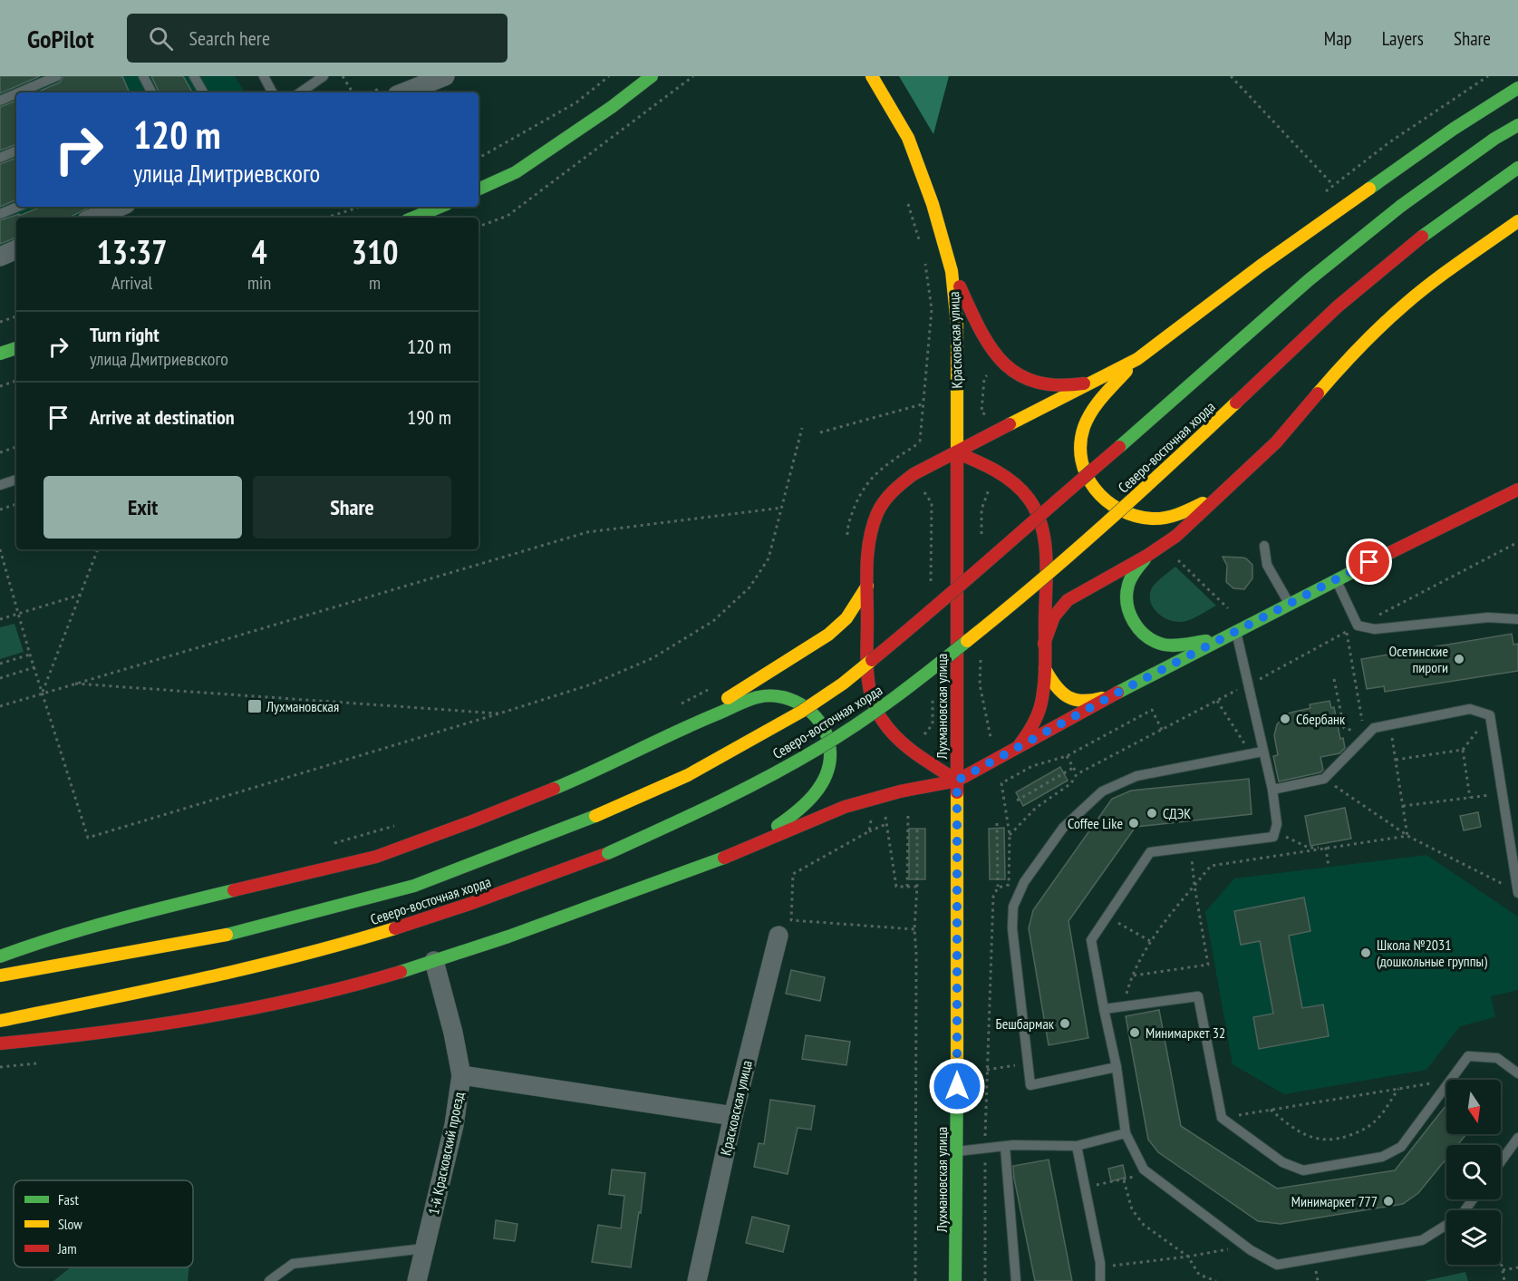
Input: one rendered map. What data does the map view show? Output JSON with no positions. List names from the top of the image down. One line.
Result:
{"streets":{"main road":["Красковская улица","Северо-восточная хорда","Лухмановская улица"],"street":["1-й Красковский проезд"]},"crossings":[["Красковская улица","Лухмановская улица"]],"places":{"other":["Осетинские пироги","Сбербанк","СДЭК","Coffee Like","Школа №2031 (дошкольные группы)","Бешбармак","Минимаркет 32","Минимаркет 777"],"transit":["Лухмановская"]},"legend":["Fast","Slow","Jam"],"north":"bottom","page":{"header":"GoPilot","search":"Search here","nav":["Map","Layers","Share"],"turn":["120 m","улица Дмитриевского"],"eta":["13:37","Arrival","4","min","310","m"],"list":[{"name":"Turn right","note":"улица Дмитриевского","value":"120 m"},{"name":"Arrive at destination","value":"190 m"}],"buttons":["Exit","Share"]}}
